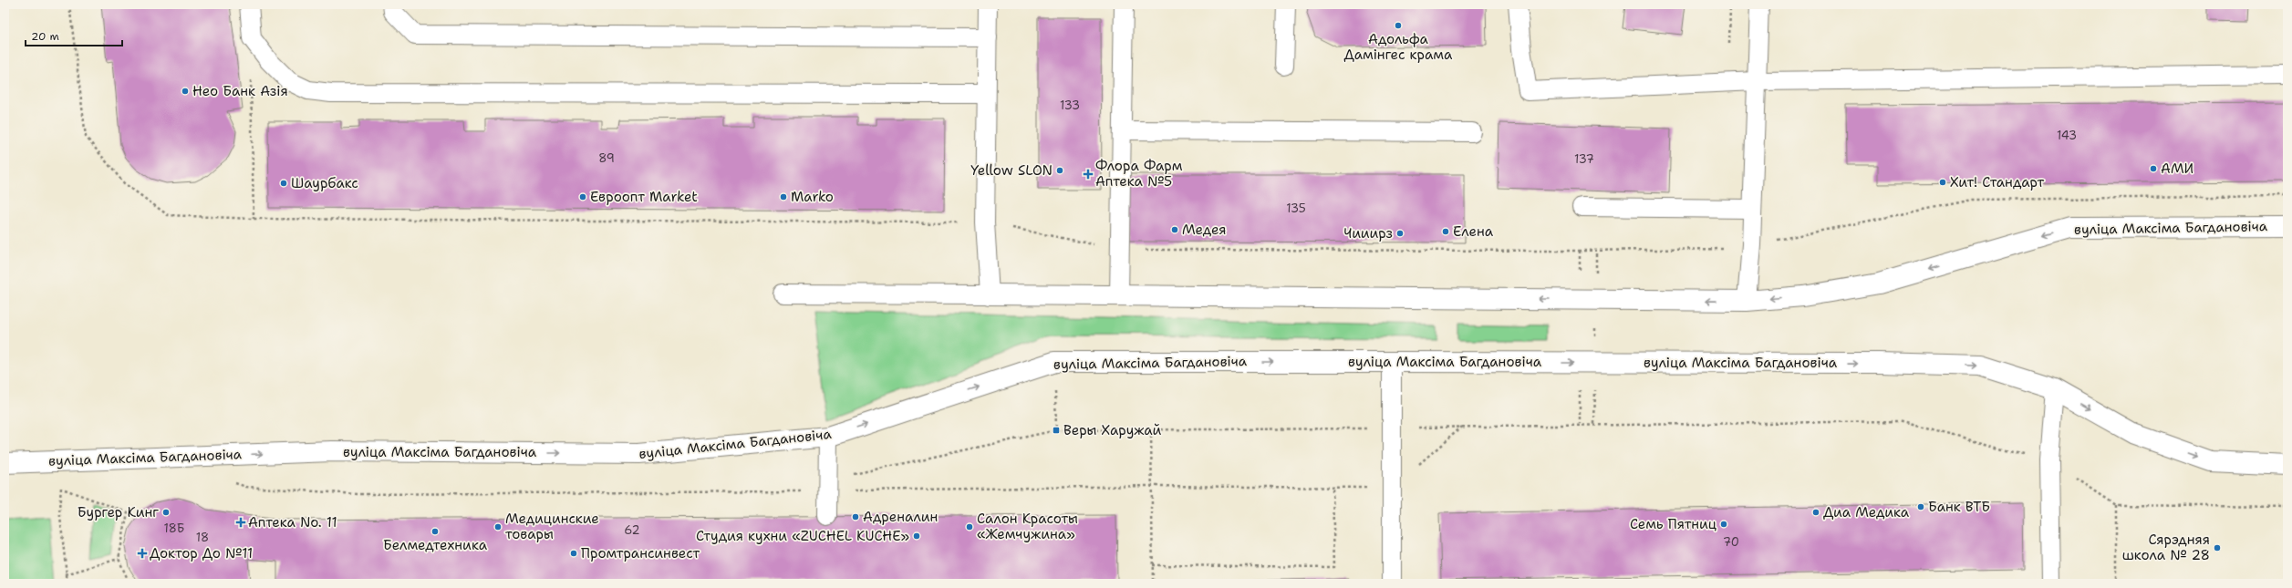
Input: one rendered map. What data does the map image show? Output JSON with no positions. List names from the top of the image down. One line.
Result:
{"streets":{"main road":["вуліца Максіма Багдановіча"]},"places":{"other":["Адольфа Дамінгес крама","Нео Банк Азія","АМИ","Yellow SLON","Хит! Стандарт","Шаурбакс","Евроопт Market","Marko","Медея","Елена","Чииирз","Банк ВТБ","Бургер Кинг","Диа Медика","Адреналин","Семь Пятниц","Медицинские товары","Салон Красоты «Жемчужина»","Белмедтехника","Студия кухни «ZUCHEL KUCHE»","Сярэдняя школа № 28","Промтрансинвест"],"health":["Флора Фарм Аптека №5","Аптека No. 11","Доктор До №11"],"transit":["Веры Харужай"]},"house_numbers":["133","143","89","137","135","18Б","62","18","70"],"scale_bar":"20 m"}
